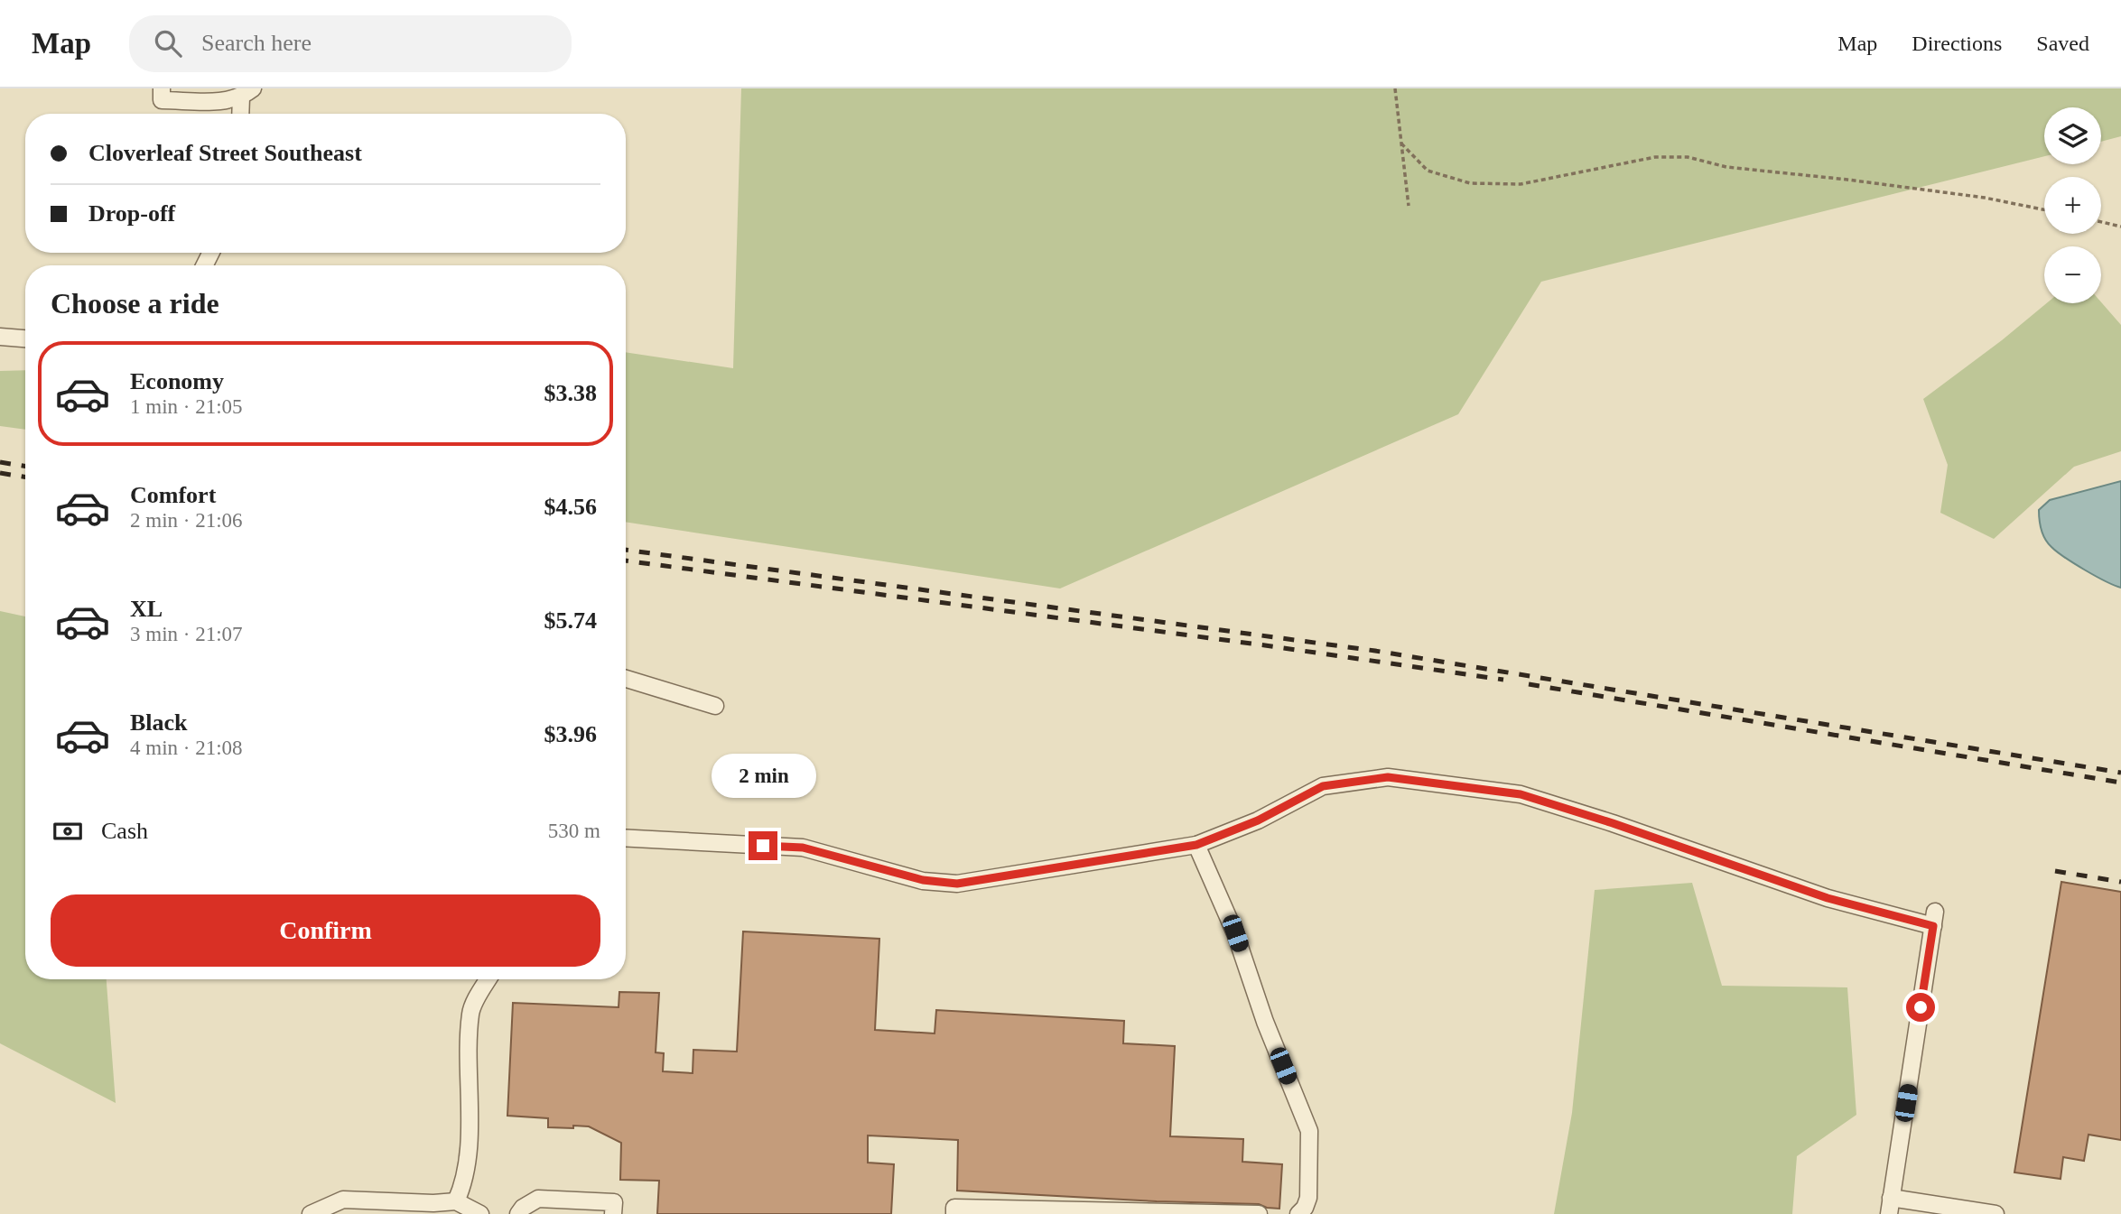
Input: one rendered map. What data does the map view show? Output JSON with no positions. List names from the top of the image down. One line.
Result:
{"page":{"header":"Map","search":"Search here","nav":["Map","Directions","Saved"],"map_buttons":["+","−"],"banner":["Cloverleaf Street Southeast","Drop-off"],"heading":"Choose a ride","list":[{"name":"Economy","note":"1 min · 21:05","value":"$3.38"},{"name":"Comfort","note":"2 min · 21:06","value":"$4.56"},{"name":"XL","note":"3 min · 21:07","value":"$5.74"},{"name":"Black","note":"4 min · 21:08","value":"$3.96"}],"bubble":"2 min","pay":["Cash","530 m"],"buttons":"Confirm"}}
